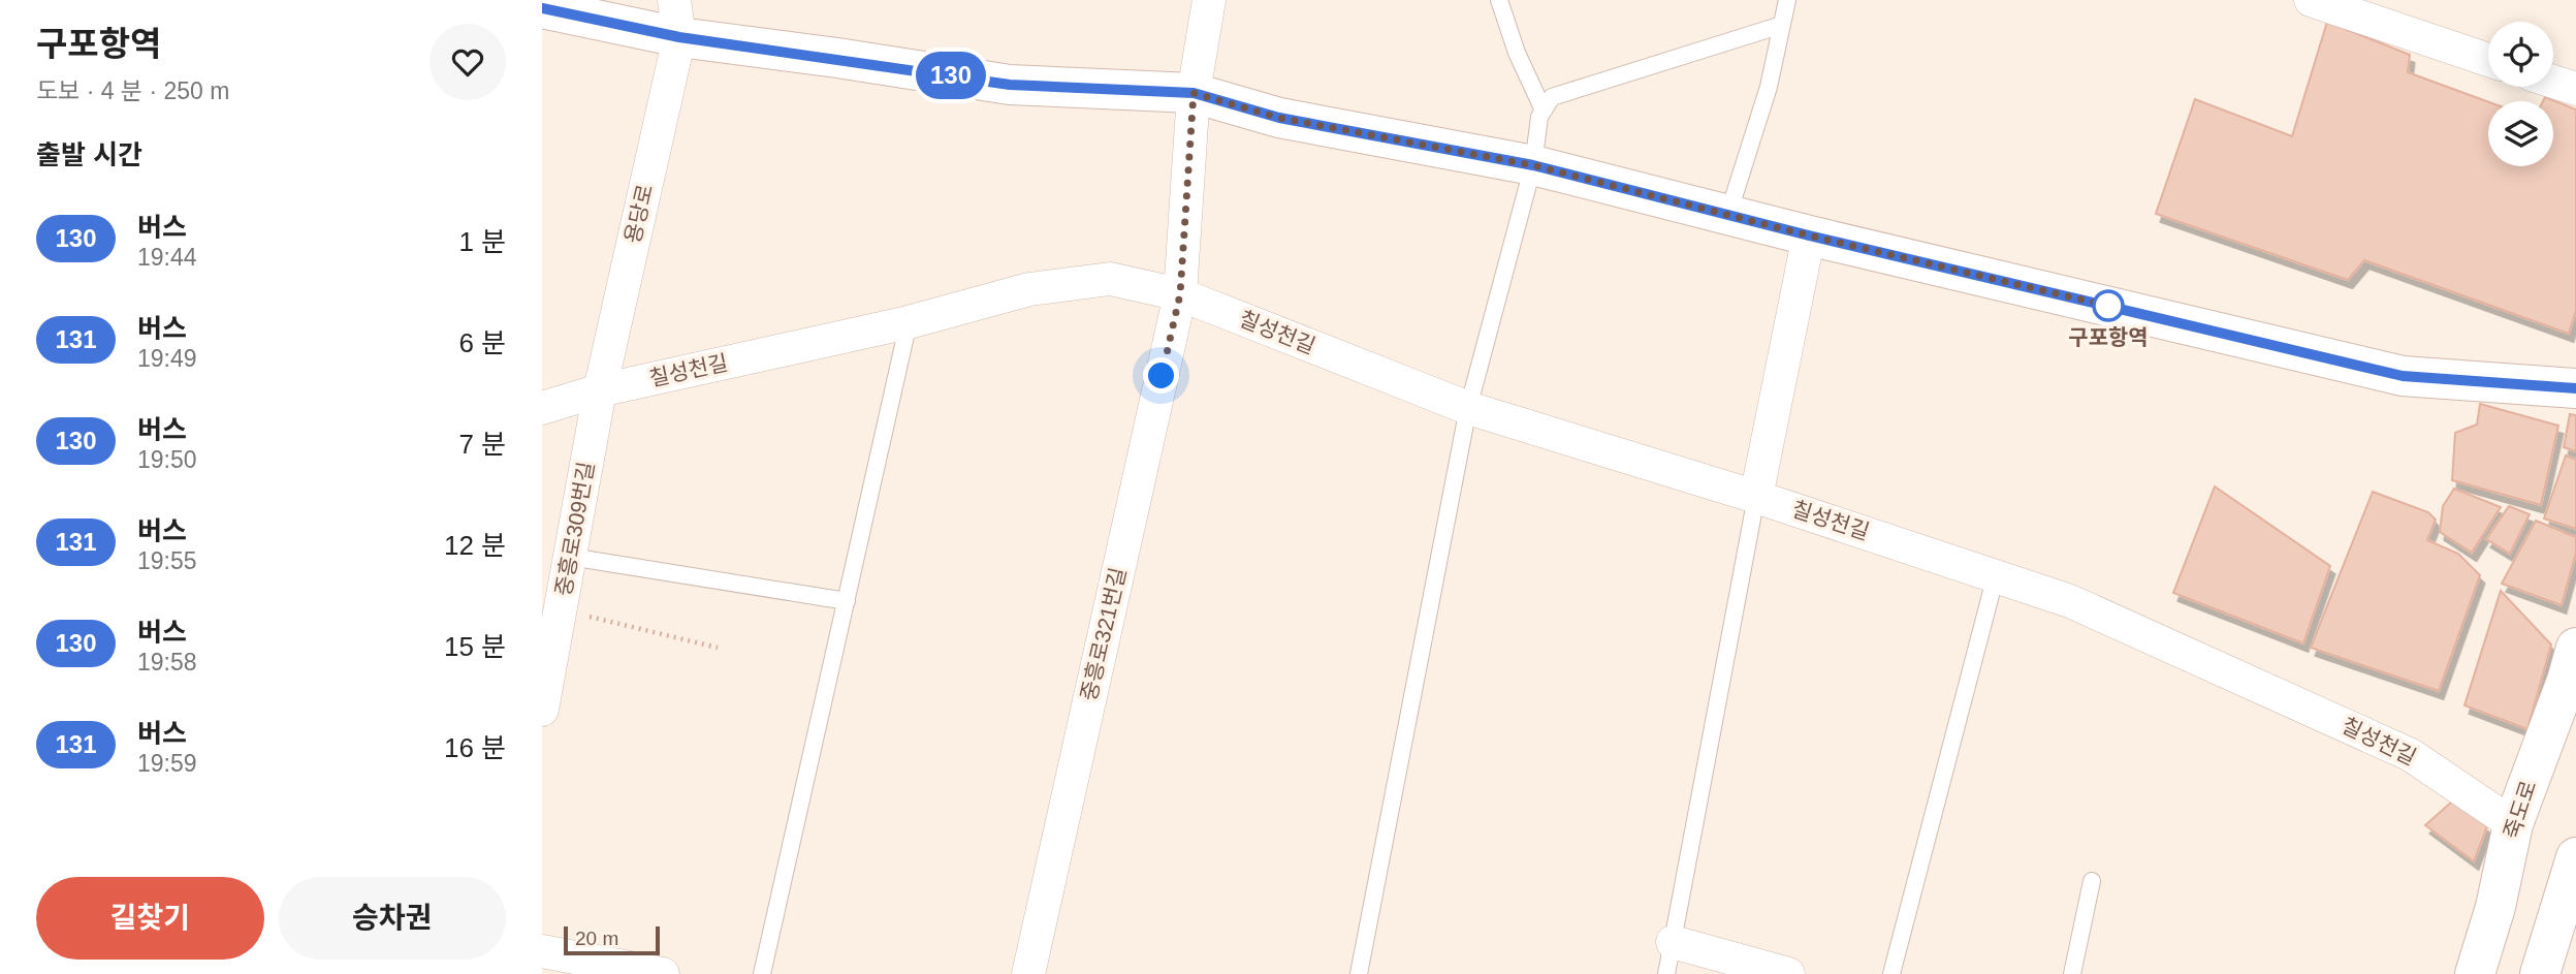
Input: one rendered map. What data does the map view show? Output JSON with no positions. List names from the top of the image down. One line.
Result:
{"streets":{"main road":["죽도로"],"street":["용당로","칠성천길","중흥로309번길","중흥로321번길"]},"crossings":[["용당로","칠성천길"],["용당로","중흥로309번길"],["칠성천길","중흥로309번길"],["칠성천길","중흥로321번길"],["칠성천길","죽도로"]],"places":["구포항역"],"lines":["bus line 130"],"scale_bar":"20 m","page":{"heading":[["구포항역","도보 · 4 분 · 250 m"],"출발 시간"],"on_map":"130","list":[{"mark":"130","name":"버스","note":"19:44","value":"1 분"},{"mark":"131","name":"버스","note":"19:49","value":"6 분"},{"mark":"130","name":"버스","note":"19:50","value":"7 분"},{"mark":"131","name":"버스","note":"19:55","value":"12 분"},{"mark":"130","name":"버스","note":"19:58","value":"15 분"},{"mark":"131","name":"버스","note":"19:59","value":"16 분"}],"buttons":["길찾기","승차권"],"scale":"20 m"}}
